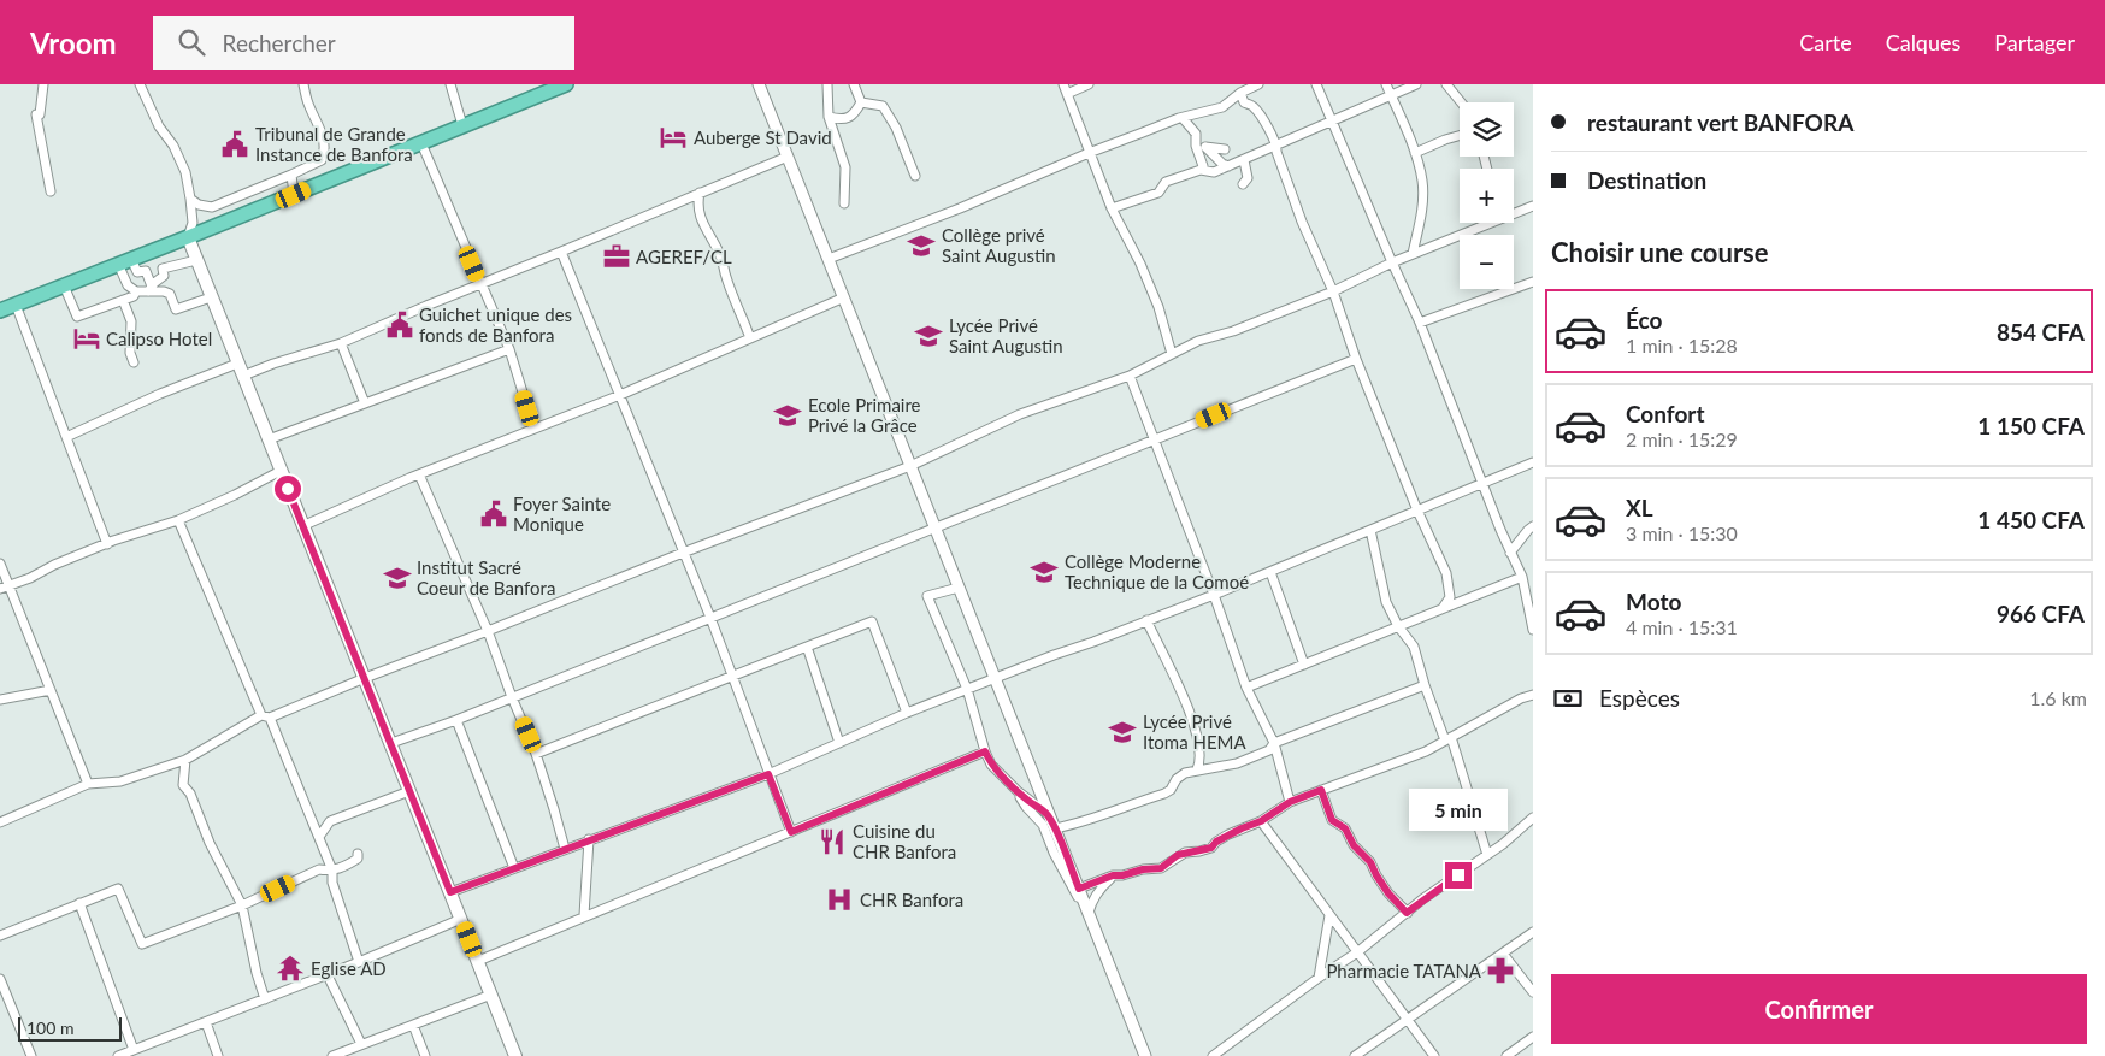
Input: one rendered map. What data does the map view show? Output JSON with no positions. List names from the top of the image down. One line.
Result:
{"places":{"hotel":["Auberge St David","Calipso Hotel"],"public building":["Tribunal de Grande Instance de Banfora","Guichet unique des fonds de Banfora","Foyer Sainte Monique"],"school or university":["Collège privé Saint Augustin","Lycée Privé Saint Augustin","Ecole Primaire Privé la Grâce","Collège Moderne Technique de la Comoé","Institut Sacré Coeur de Banfora","Lycée Privé Itoma HEMA"],"office":["AGEREF/CL"],"restaurant":["Cuisine du CHR Banfora"],"hospital":["CHR Banfora"],"temple":["Eglise AD"],"pharmacy":["Pharmacie TATANA"]},"scale_bar":"100 m","page":{"header":"Vroom","search":"Rechercher","nav":["Carte","Calques","Partager"],"banner":["restaurant vert BANFORA","Destination"],"map_buttons":["+","−"],"heading":"Choisir une course","list":[{"name":"Éco","note":"1 min · 15:28","value":"854 CFA"},{"name":"Confort","note":"2 min · 15:29","value":"1 150 CFA"},{"name":"XL","note":"3 min · 15:30","value":"1 450 CFA"},{"name":"Moto","note":"4 min · 15:31","value":"966 CFA"}],"pay":["Espèces","1.6 km"],"bubble":"5 min","buttons":"Confirmer","scale":"100 m"}}
